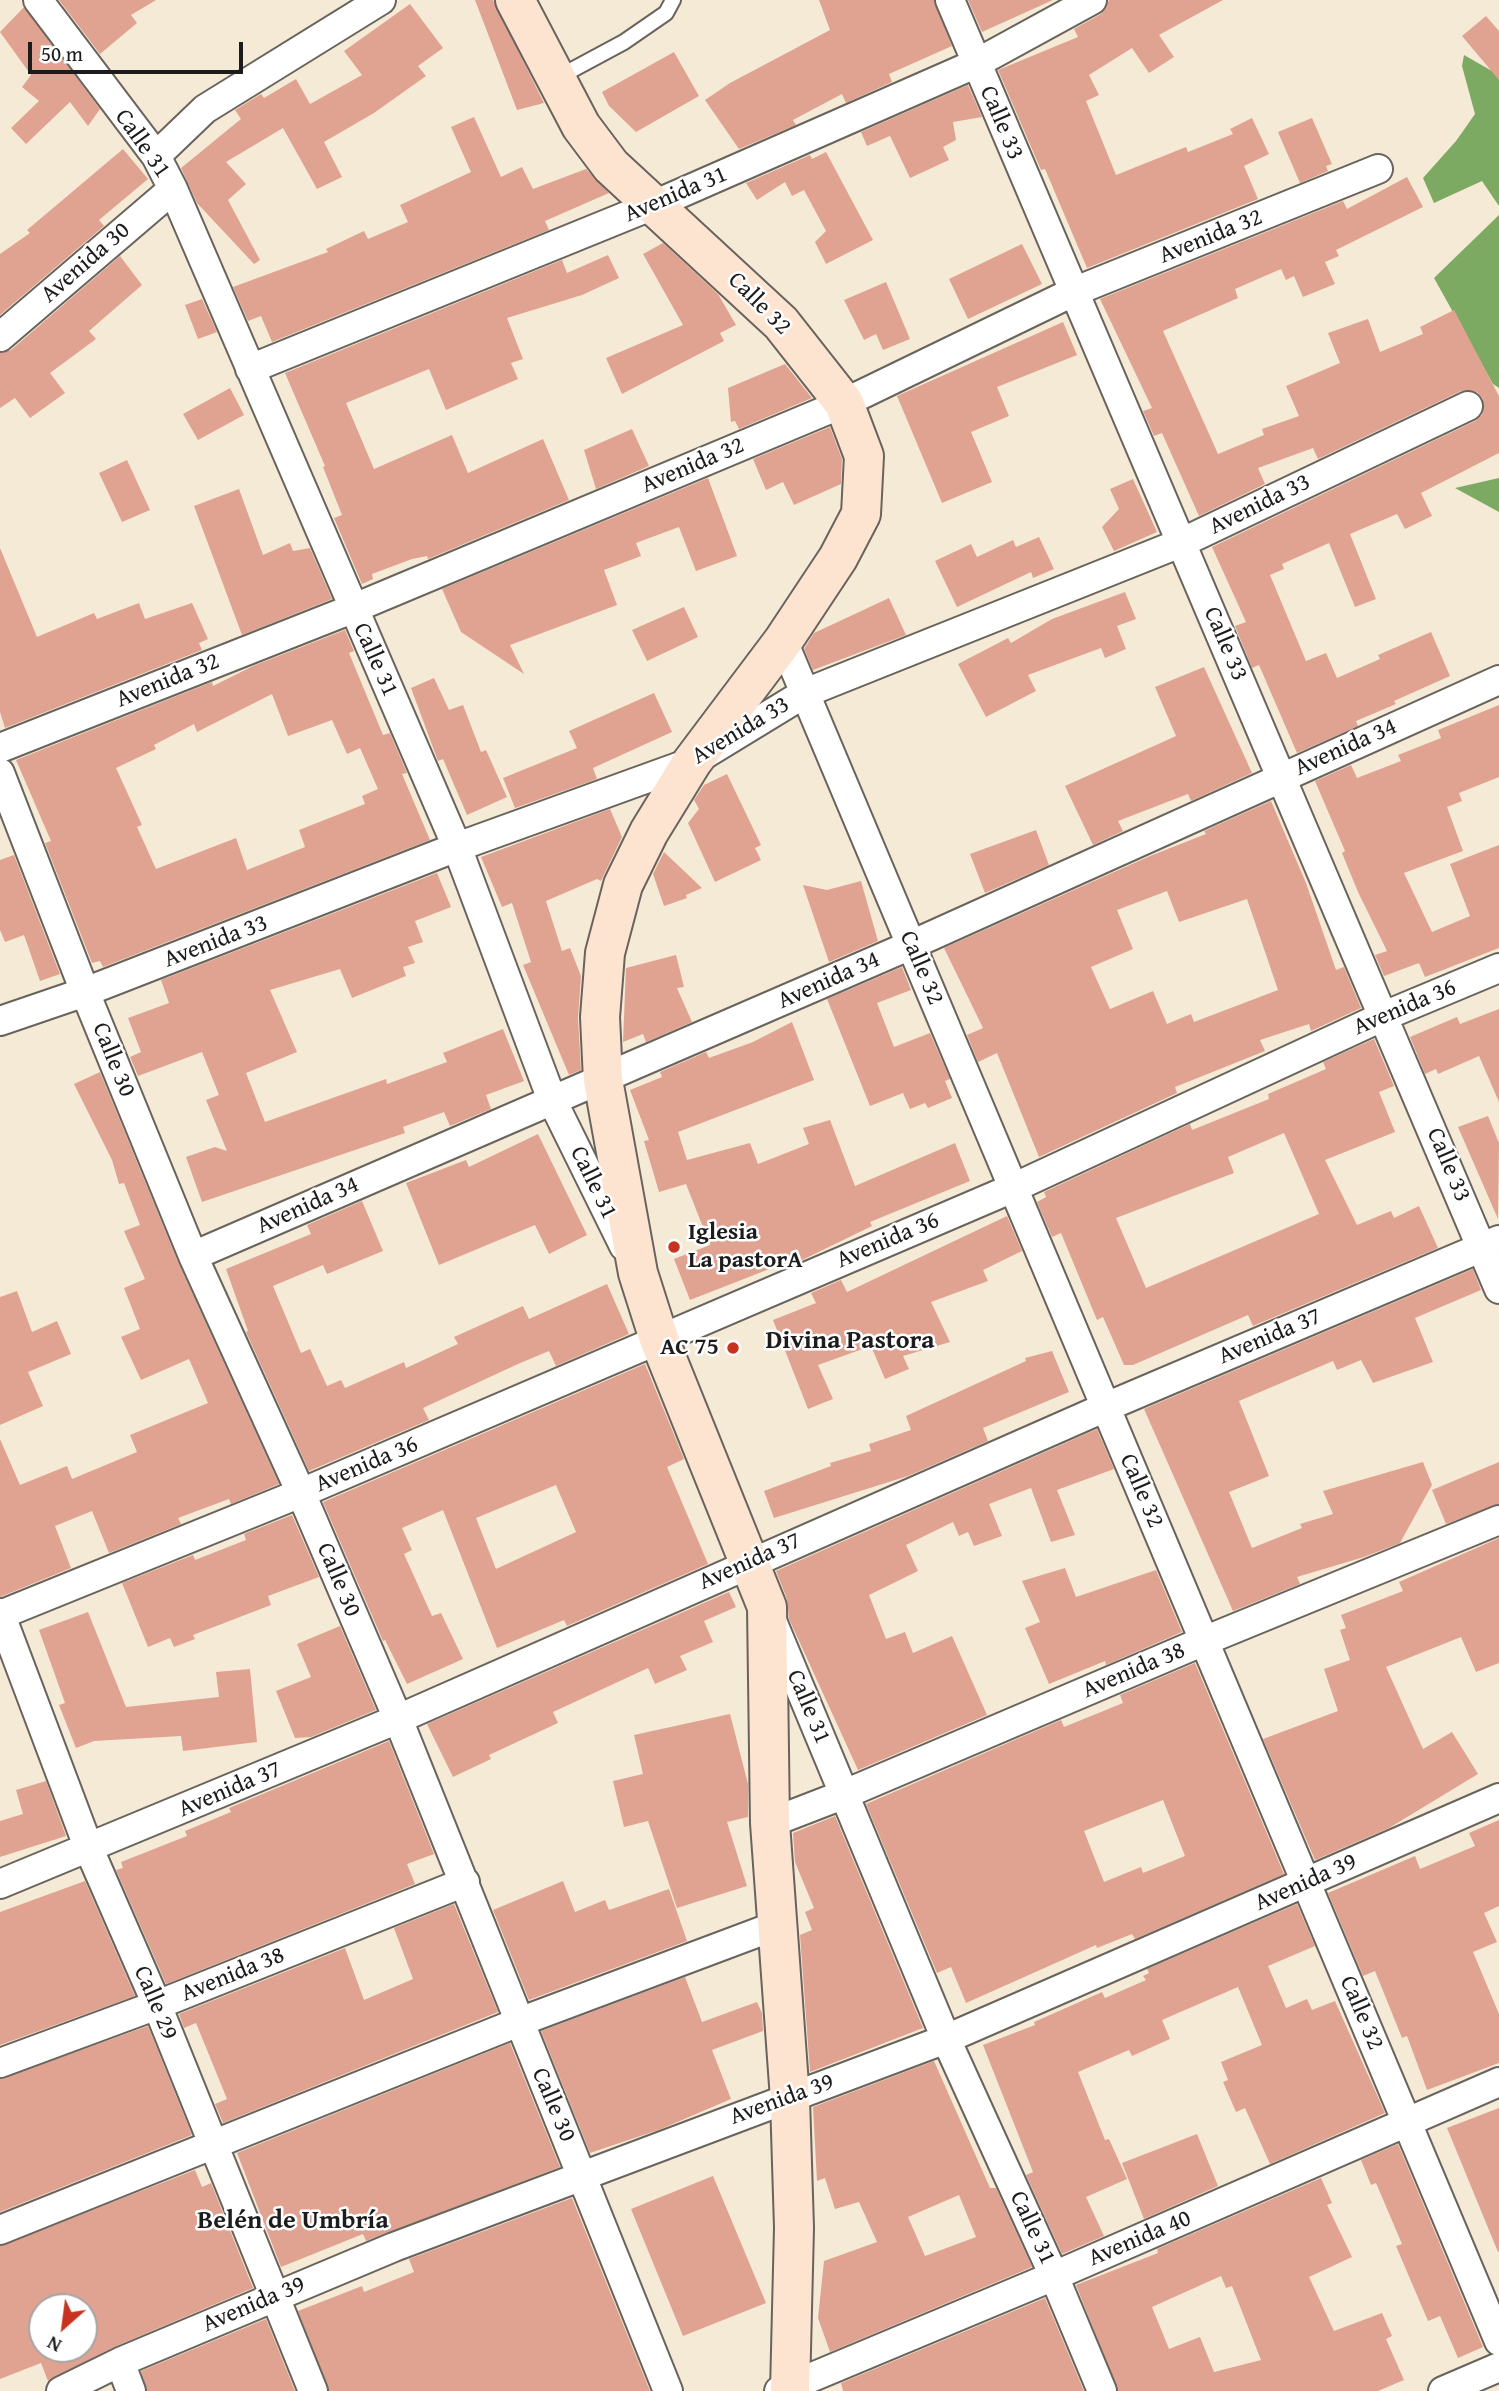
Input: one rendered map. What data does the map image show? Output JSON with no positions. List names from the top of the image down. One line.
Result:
{"streets":{"main road":["Calle 31","Calle 32"],"street":["Calle 33","Avenida 31","Avenida 32","Avenida 30","Avenida 33","Avenida 34","Avenida 36","Calle 30","Avenida 37","Avenida 38","Avenida 39","Calle 29","Avenida 40"]},"crossings":[["Calle 33","Avenida 31"],["Calle 33","Avenida 32"],["Calle 33","Avenida 33"],["Calle 33","Avenida 34"],["Calle 33","Avenida 36"],["Calle 33","Avenida 37"],["Calle 31","Avenida 31"],["Calle 31","Avenida 32"],["Calle 31","Avenida 30"],["Calle 31","Calle 32"],["Calle 31","Avenida 33"],["Calle 31","Avenida 34"],["Calle 31","Avenida 36"],["Calle 31","Avenida 37"],["Calle 31","Avenida 38"],["Calle 31","Avenida 39"],["Calle 31","Avenida 40"],["Avenida 31","Calle 32"],["Avenida 32","Calle 32"],["Calle 32","Avenida 33"],["Calle 32","Avenida 34"],["Calle 32","Avenida 36"],["Calle 32","Avenida 37"],["Calle 32","Avenida 38"],["Calle 32","Avenida 39"],["Calle 32","Avenida 40"],["Avenida 33","Calle 30"],["Avenida 34","Calle 30"],["Avenida 36","Calle 30"],["Avenida 36","Calle 29"],["Calle 30","Avenida 37"],["Calle 30","Avenida 38"],["Calle 30","Avenida 39"],["Avenida 37","Calle 29"],["Avenida 38","Calle 29"],["Avenida 39","Calle 29"]],"districts":["Divina Pastora","Belén de Umbría"],"places":["Iglesia La pastorA","AC 75"],"scale_bar":"50 m","north":"bottom left"}
